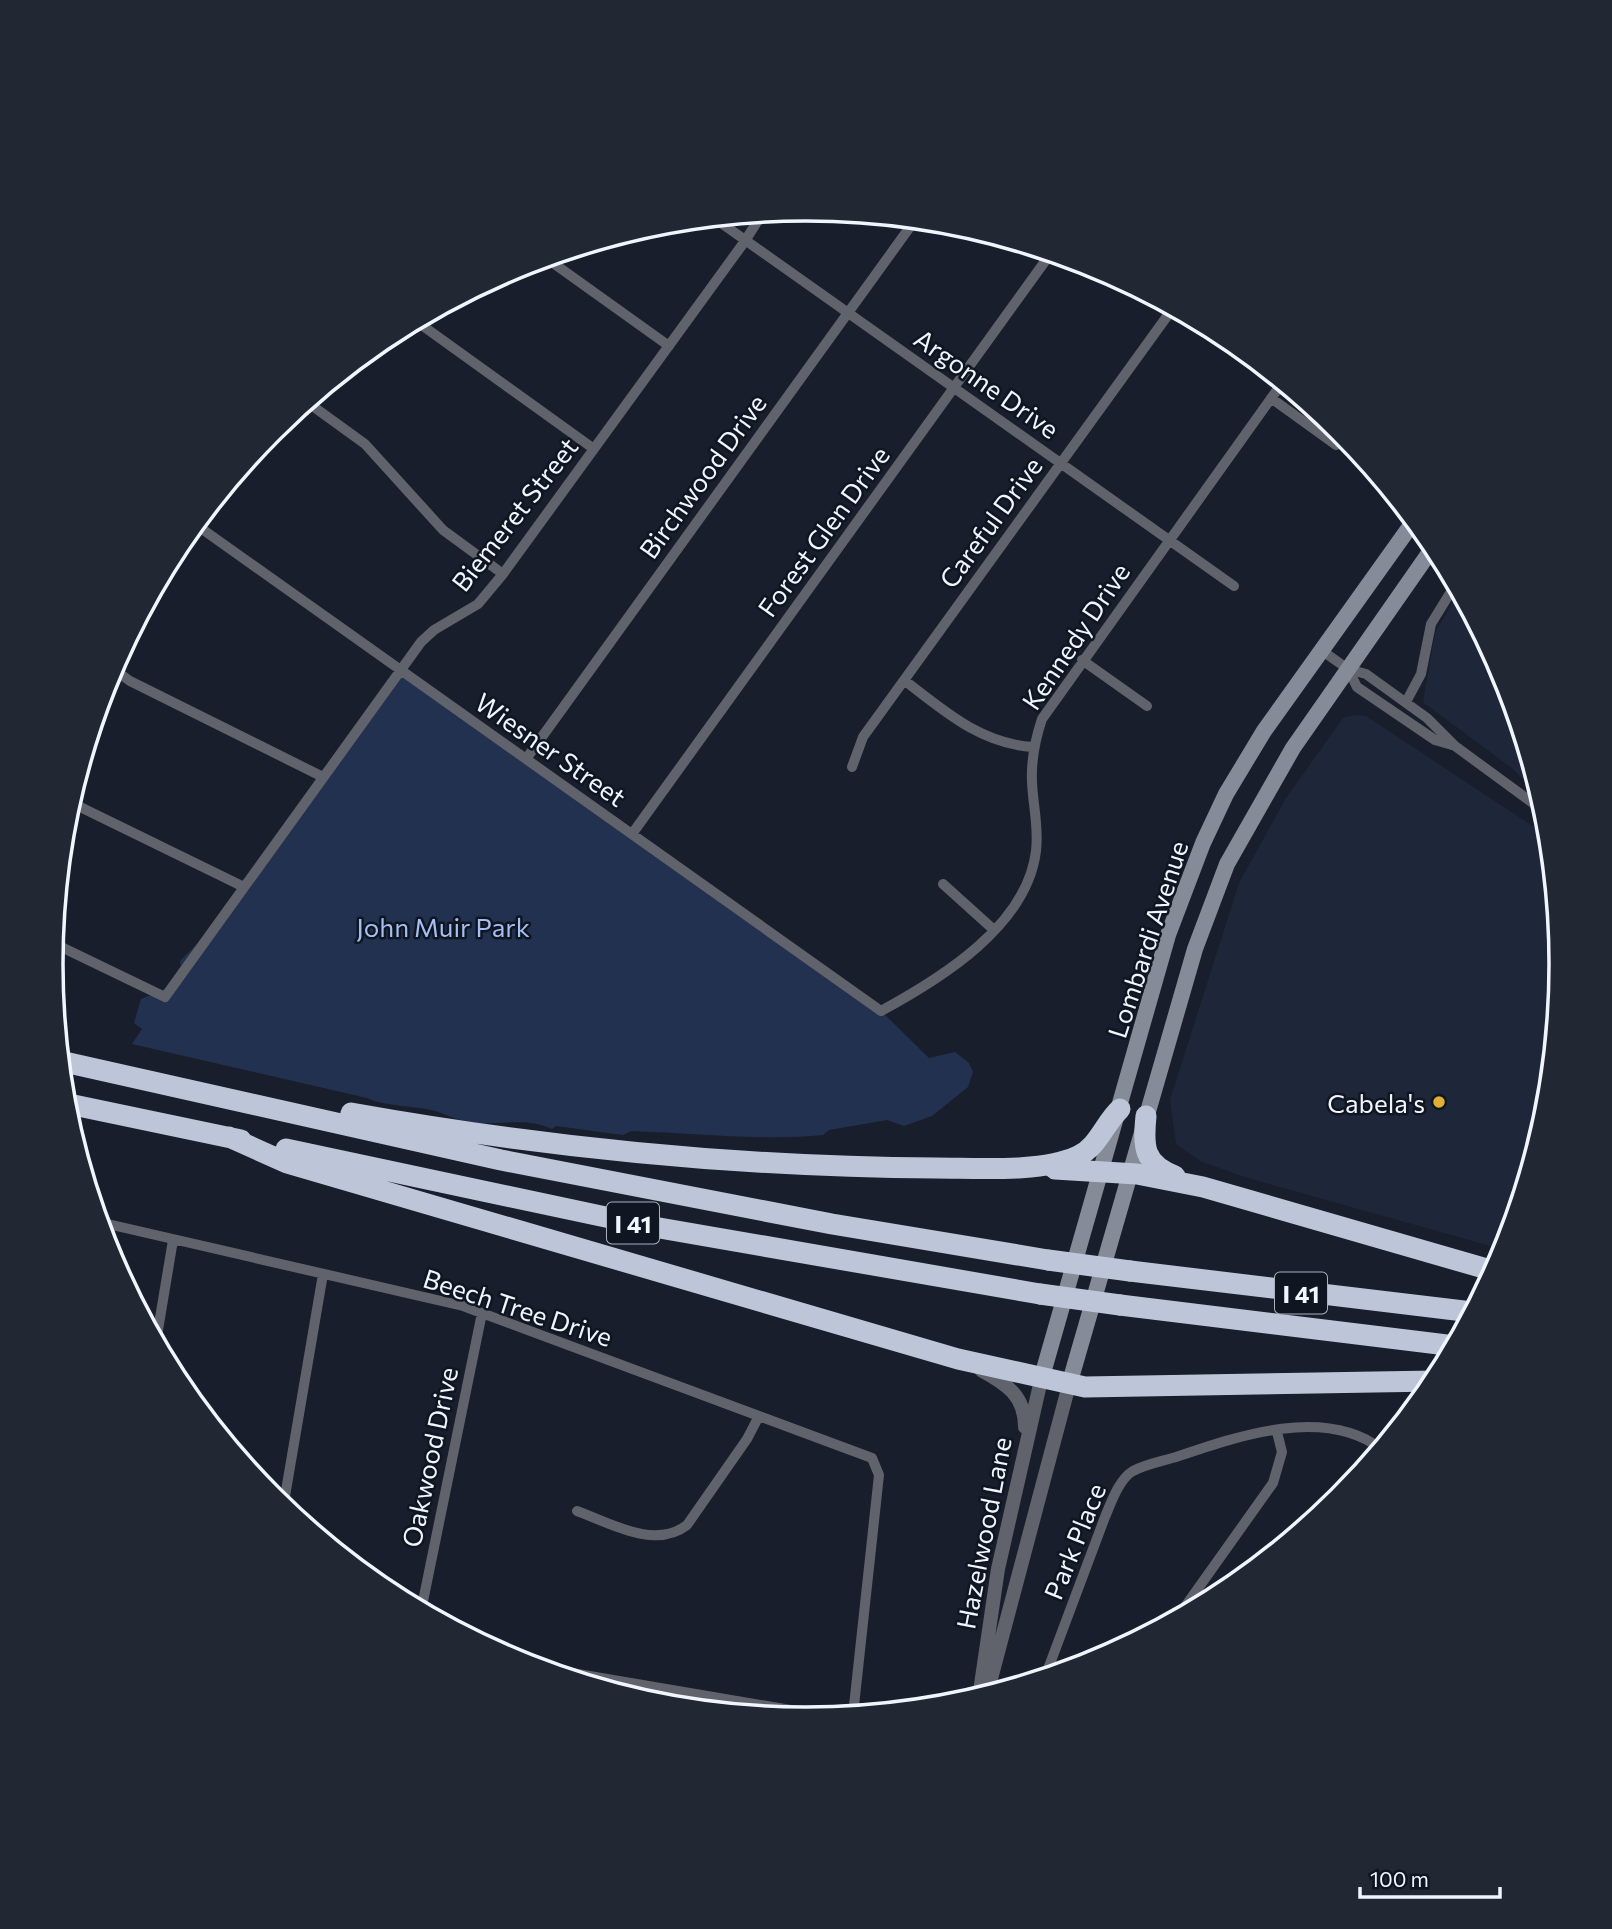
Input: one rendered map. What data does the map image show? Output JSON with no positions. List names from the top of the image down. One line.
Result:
{"streets":{"highway":["I 41"],"main road":["Lombardi Avenue"],"street":["Argonne Drive","Birchwood Drive","Biemeret Street","Careful Drive","Forest Glen Drive","Kennedy Drive","Wiesner Street","Beech Tree Drive","Oakwood Drive","Hazelwood Lane","Park Place"]},"crossings":[["Argonne Drive","Birchwood Drive"],["Argonne Drive","Biemeret Street"],["Argonne Drive","Careful Drive"],["Argonne Drive","Forest Glen Drive"],["Argonne Drive","Kennedy Drive"],["Birchwood Drive","Wiesner Street"],["Biemeret Street","Wiesner Street"],["Forest Glen Drive","Wiesner Street"],["Kennedy Drive","Wiesner Street"],["Lombardi Avenue","Hazelwood Lane"],["Beech Tree Drive","Oakwood Drive"]],"parks":["John Muir Park"],"places":["Cabela's"],"scale_bar":"100 m"}
